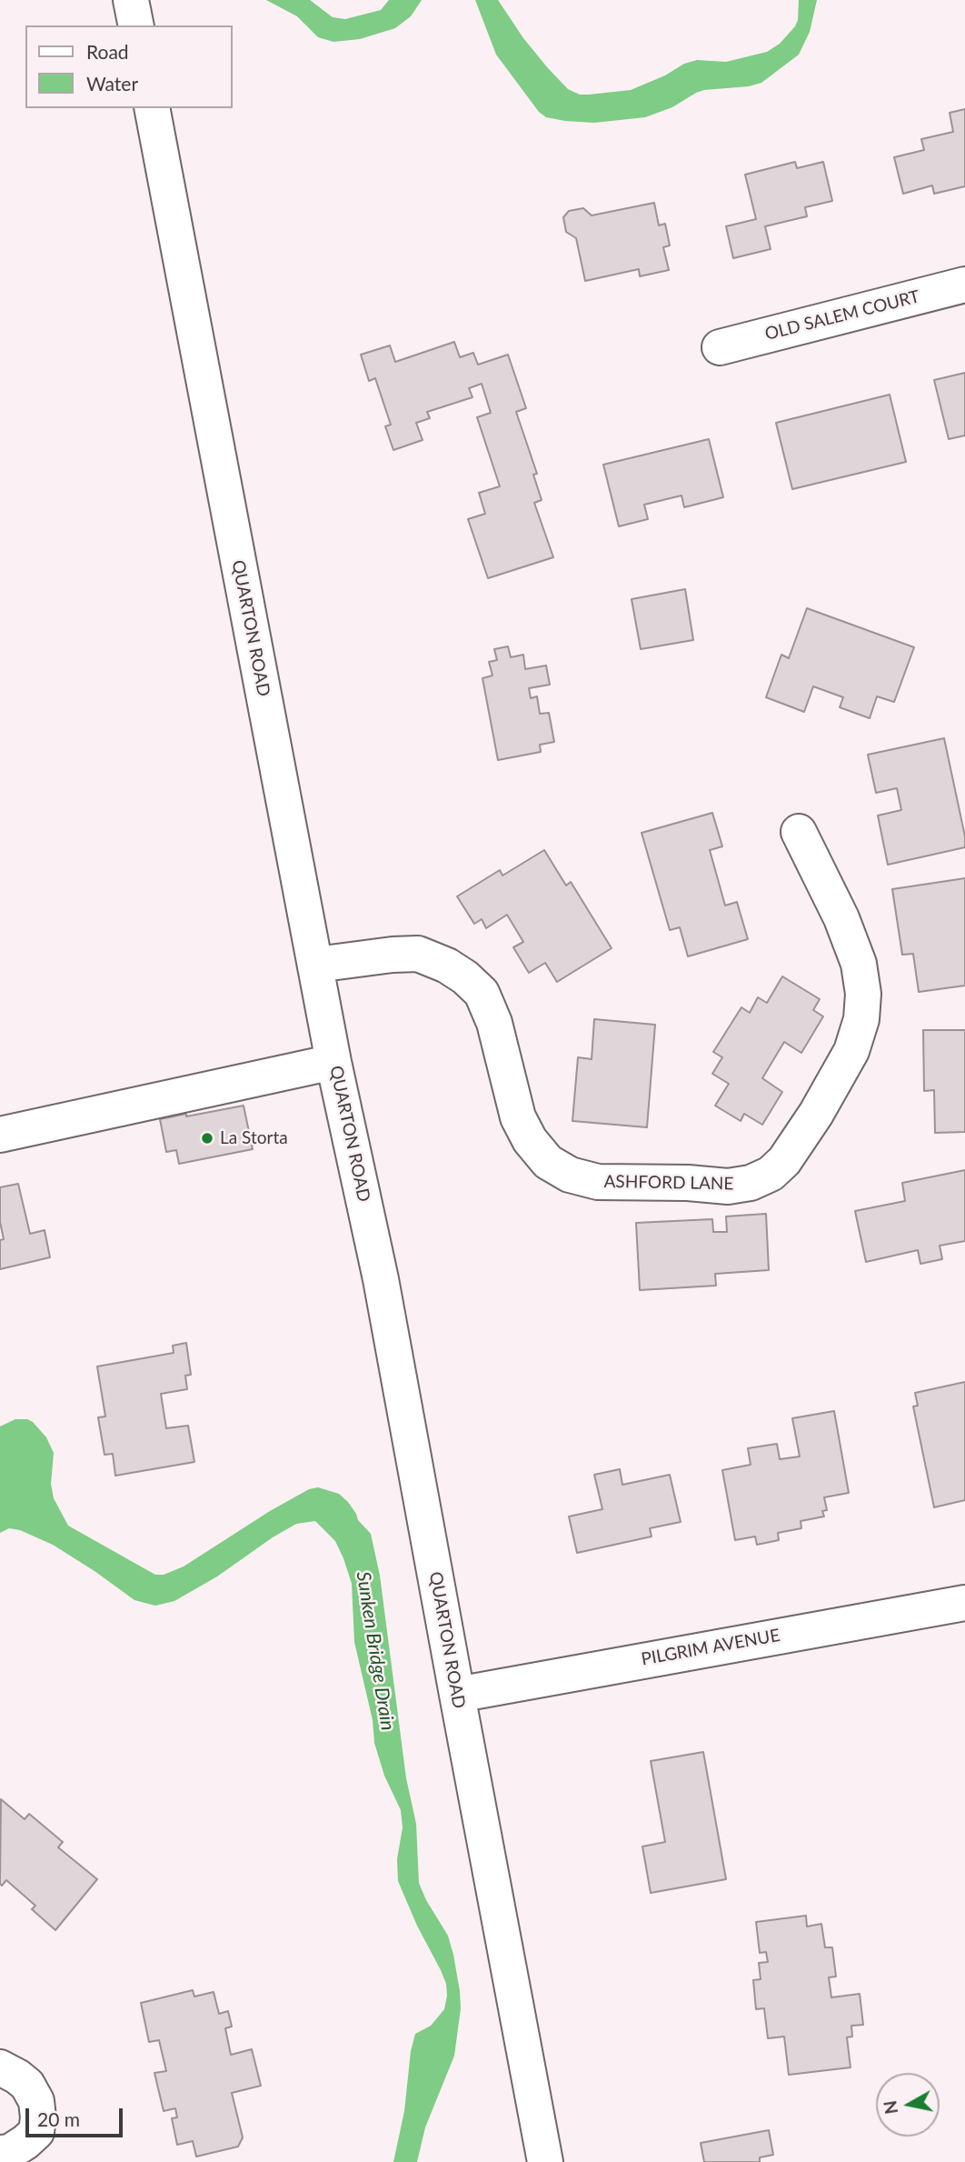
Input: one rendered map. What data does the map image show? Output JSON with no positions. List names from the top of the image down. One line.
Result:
{"streets":{"street":["OLD SALEM COURT","QUARTON ROAD","ASHFORD LANE","PILGRIM AVENUE"]},"crossings":[["QUARTON ROAD","ASHFORD LANE"],["QUARTON ROAD","PILGRIM AVENUE"]],"water":["Sunken Bridge Drain"],"places":["La Storta"],"legend":["Road","Water"],"scale_bar":"20 m","north":"left"}
